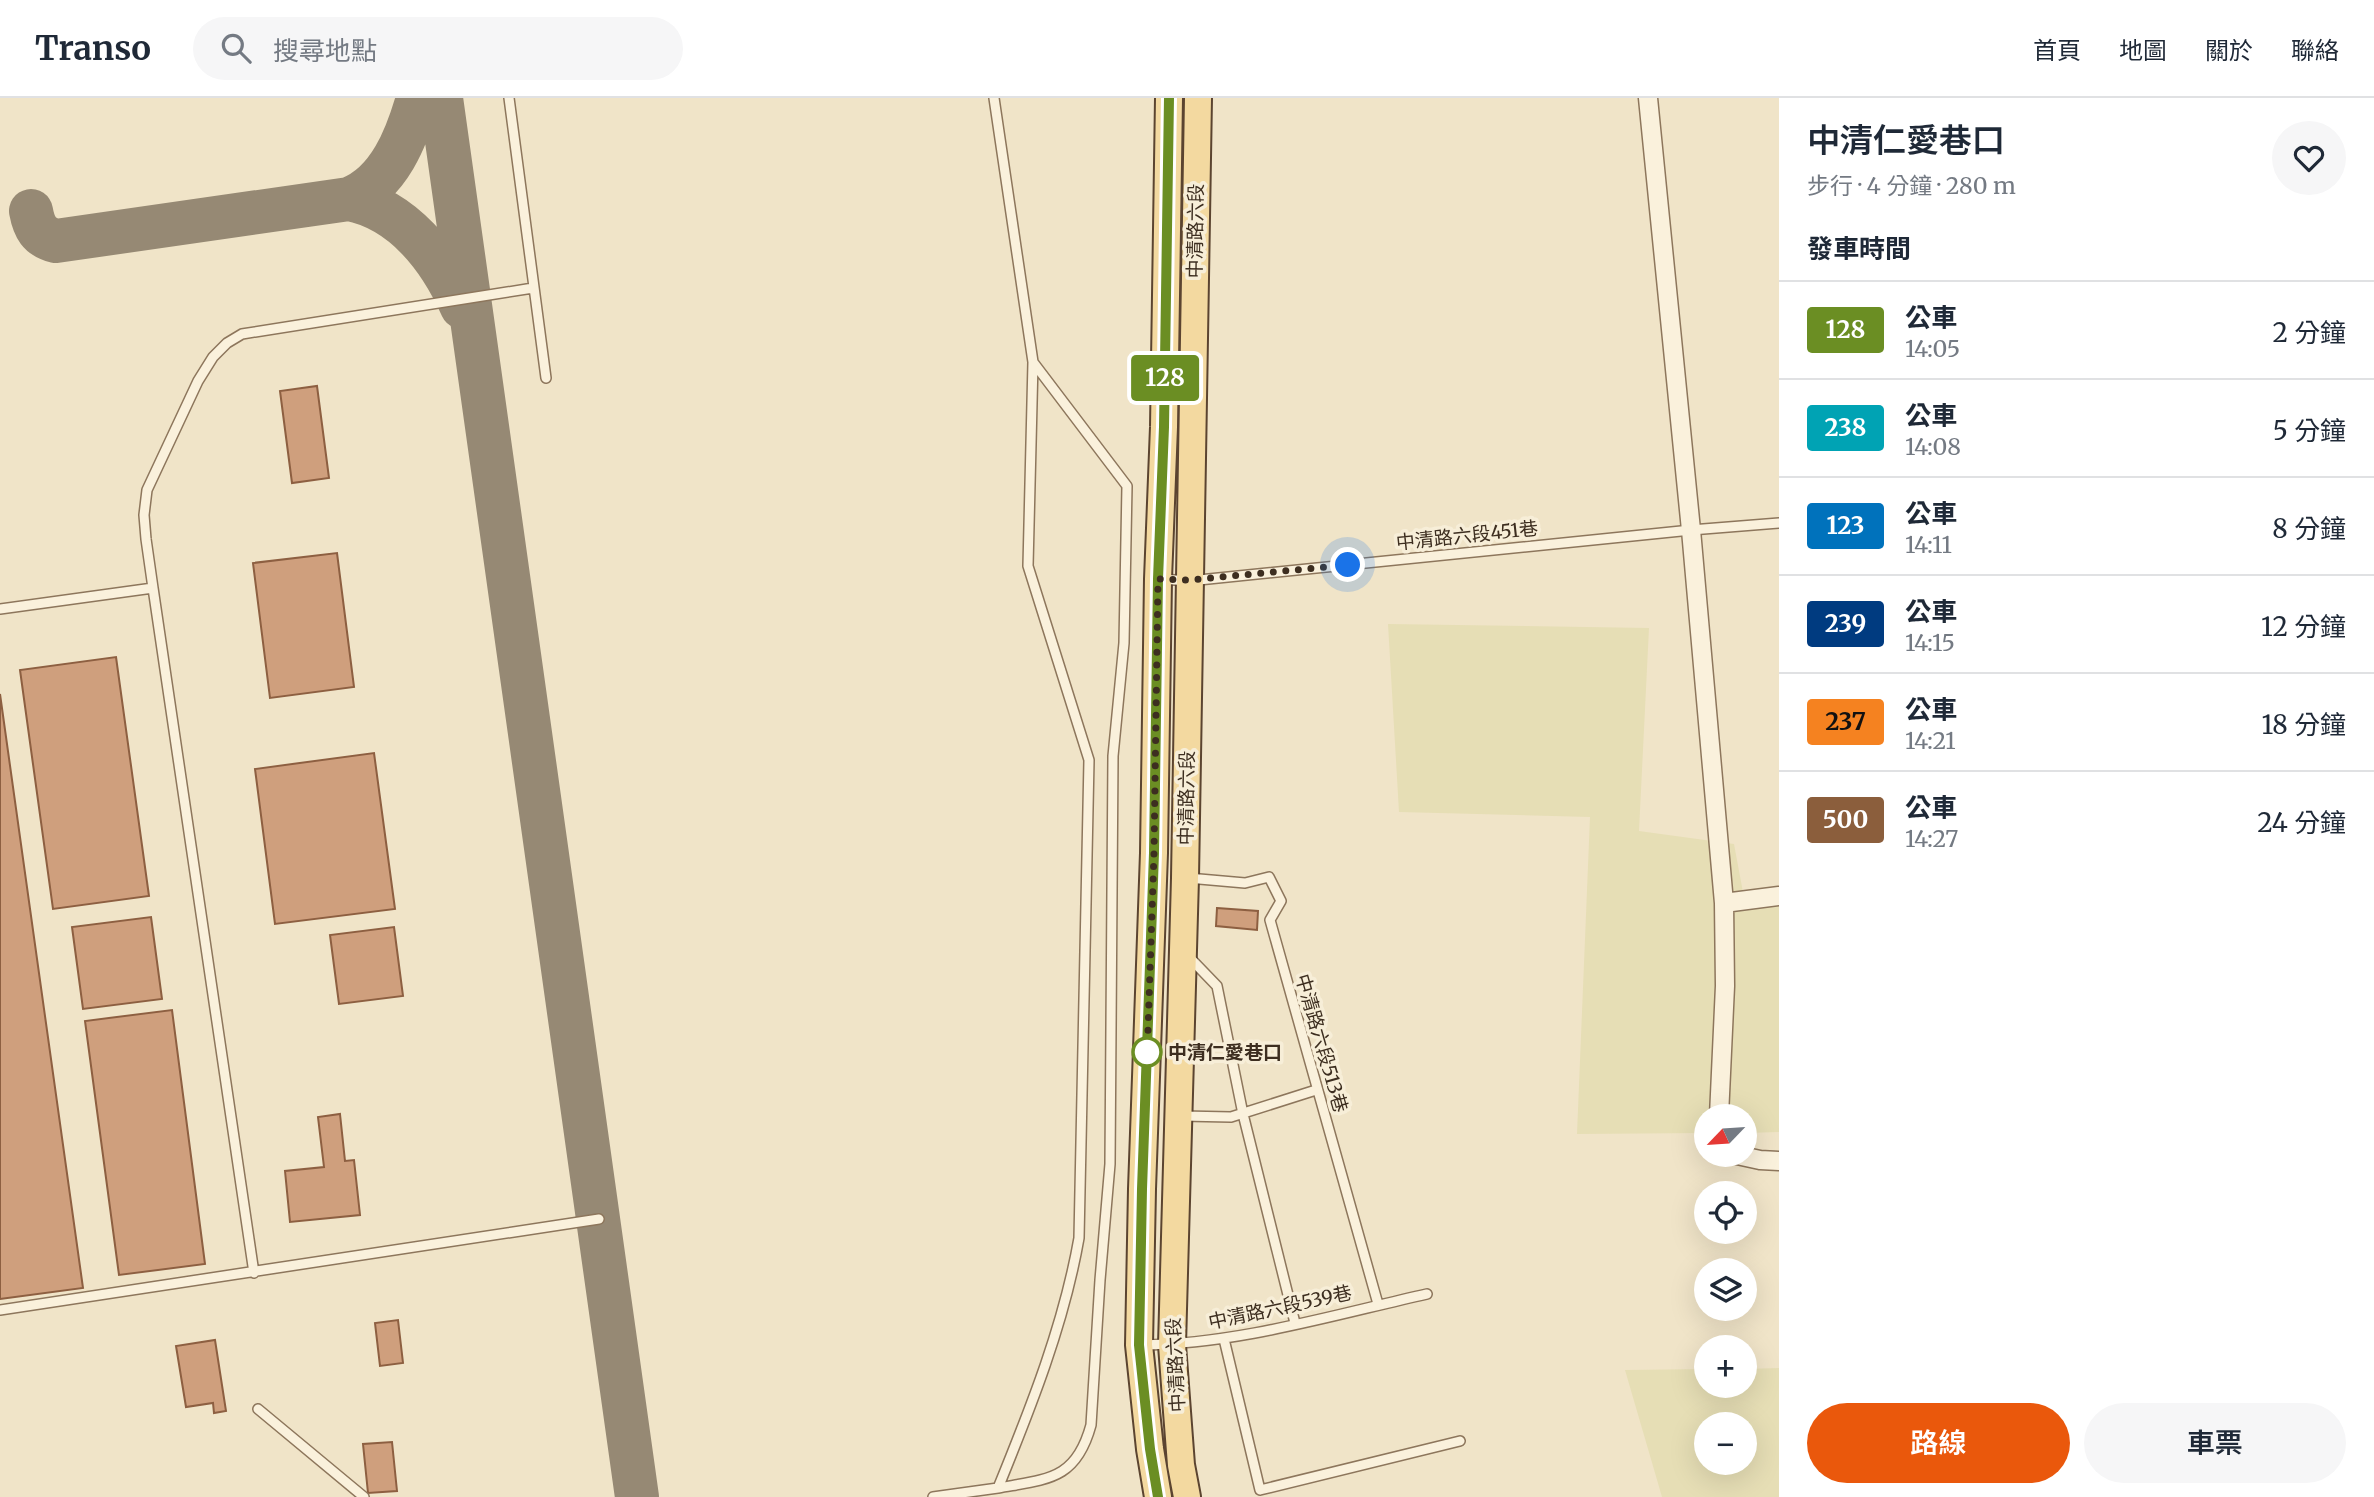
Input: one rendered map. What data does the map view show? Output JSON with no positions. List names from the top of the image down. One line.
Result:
{"streets":{"main road":["中清路六段"],"lane":["中清路六段451巷","中清路六段513巷","中清路六段539巷"]},"crossings":[["中清路六段","中清路六段451巷"],["中清路六段","中清路六段513巷"],["中清路六段","中清路六段539巷"],["中清路六段513巷","中清路六段539巷"]],"places":["中清仁愛巷口"],"lines":["bus line 128"],"north":"bottom left","page":{"header":"Transo","search":"搜尋地點","nav":["首頁","地圖","關於","聯絡"],"on_map":"128","heading":[["中清仁愛巷口","步行 · 4 分鐘 · 280 m"],"發車時間"],"list":[{"mark":"128","name":"公車","note":"14:05","value":"2 分鐘"},{"mark":"238","name":"公車","note":"14:08","value":"5 分鐘"},{"mark":"123","name":"公車","note":"14:11","value":"8 分鐘"},{"mark":"239","name":"公車","note":"14:15","value":"12 分鐘"},{"mark":"237","name":"公車","note":"14:21","value":"18 分鐘"},{"mark":"500","name":"公車","note":"14:27","value":"24 分鐘"}],"map_buttons":["+","−"],"buttons":["路線","車票"]}}
